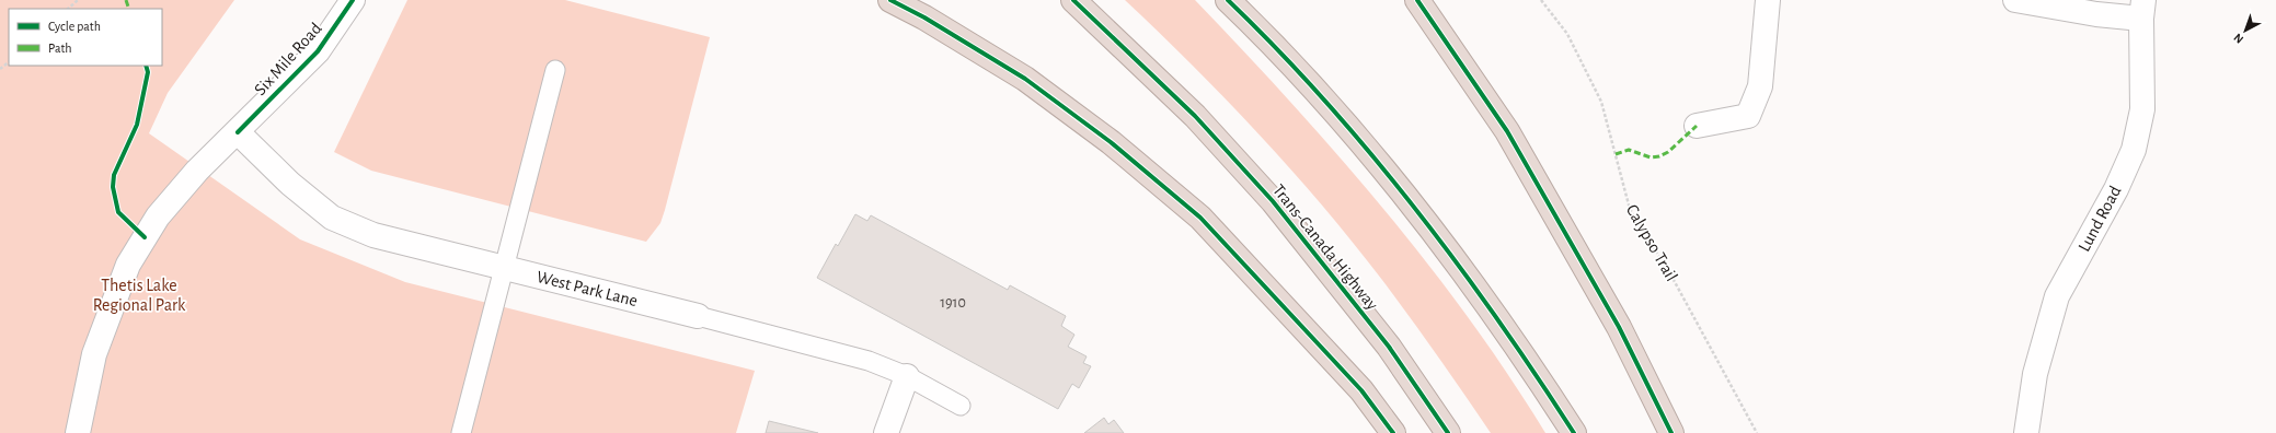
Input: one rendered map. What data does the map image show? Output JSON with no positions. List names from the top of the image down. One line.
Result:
{"streets":{"highway":["Trans-Canada Highway"],"street":["Six Mile Road","Lund Road","West Park Lane"],"path":["Calypso Trail"]},"crossings":[["Six Mile Road","West Park Lane"]],"parks":["Thetis Lake Regional Park"],"house_numbers":["1910"],"legend":["Cycle path","Path"],"north":"bottom left"}
